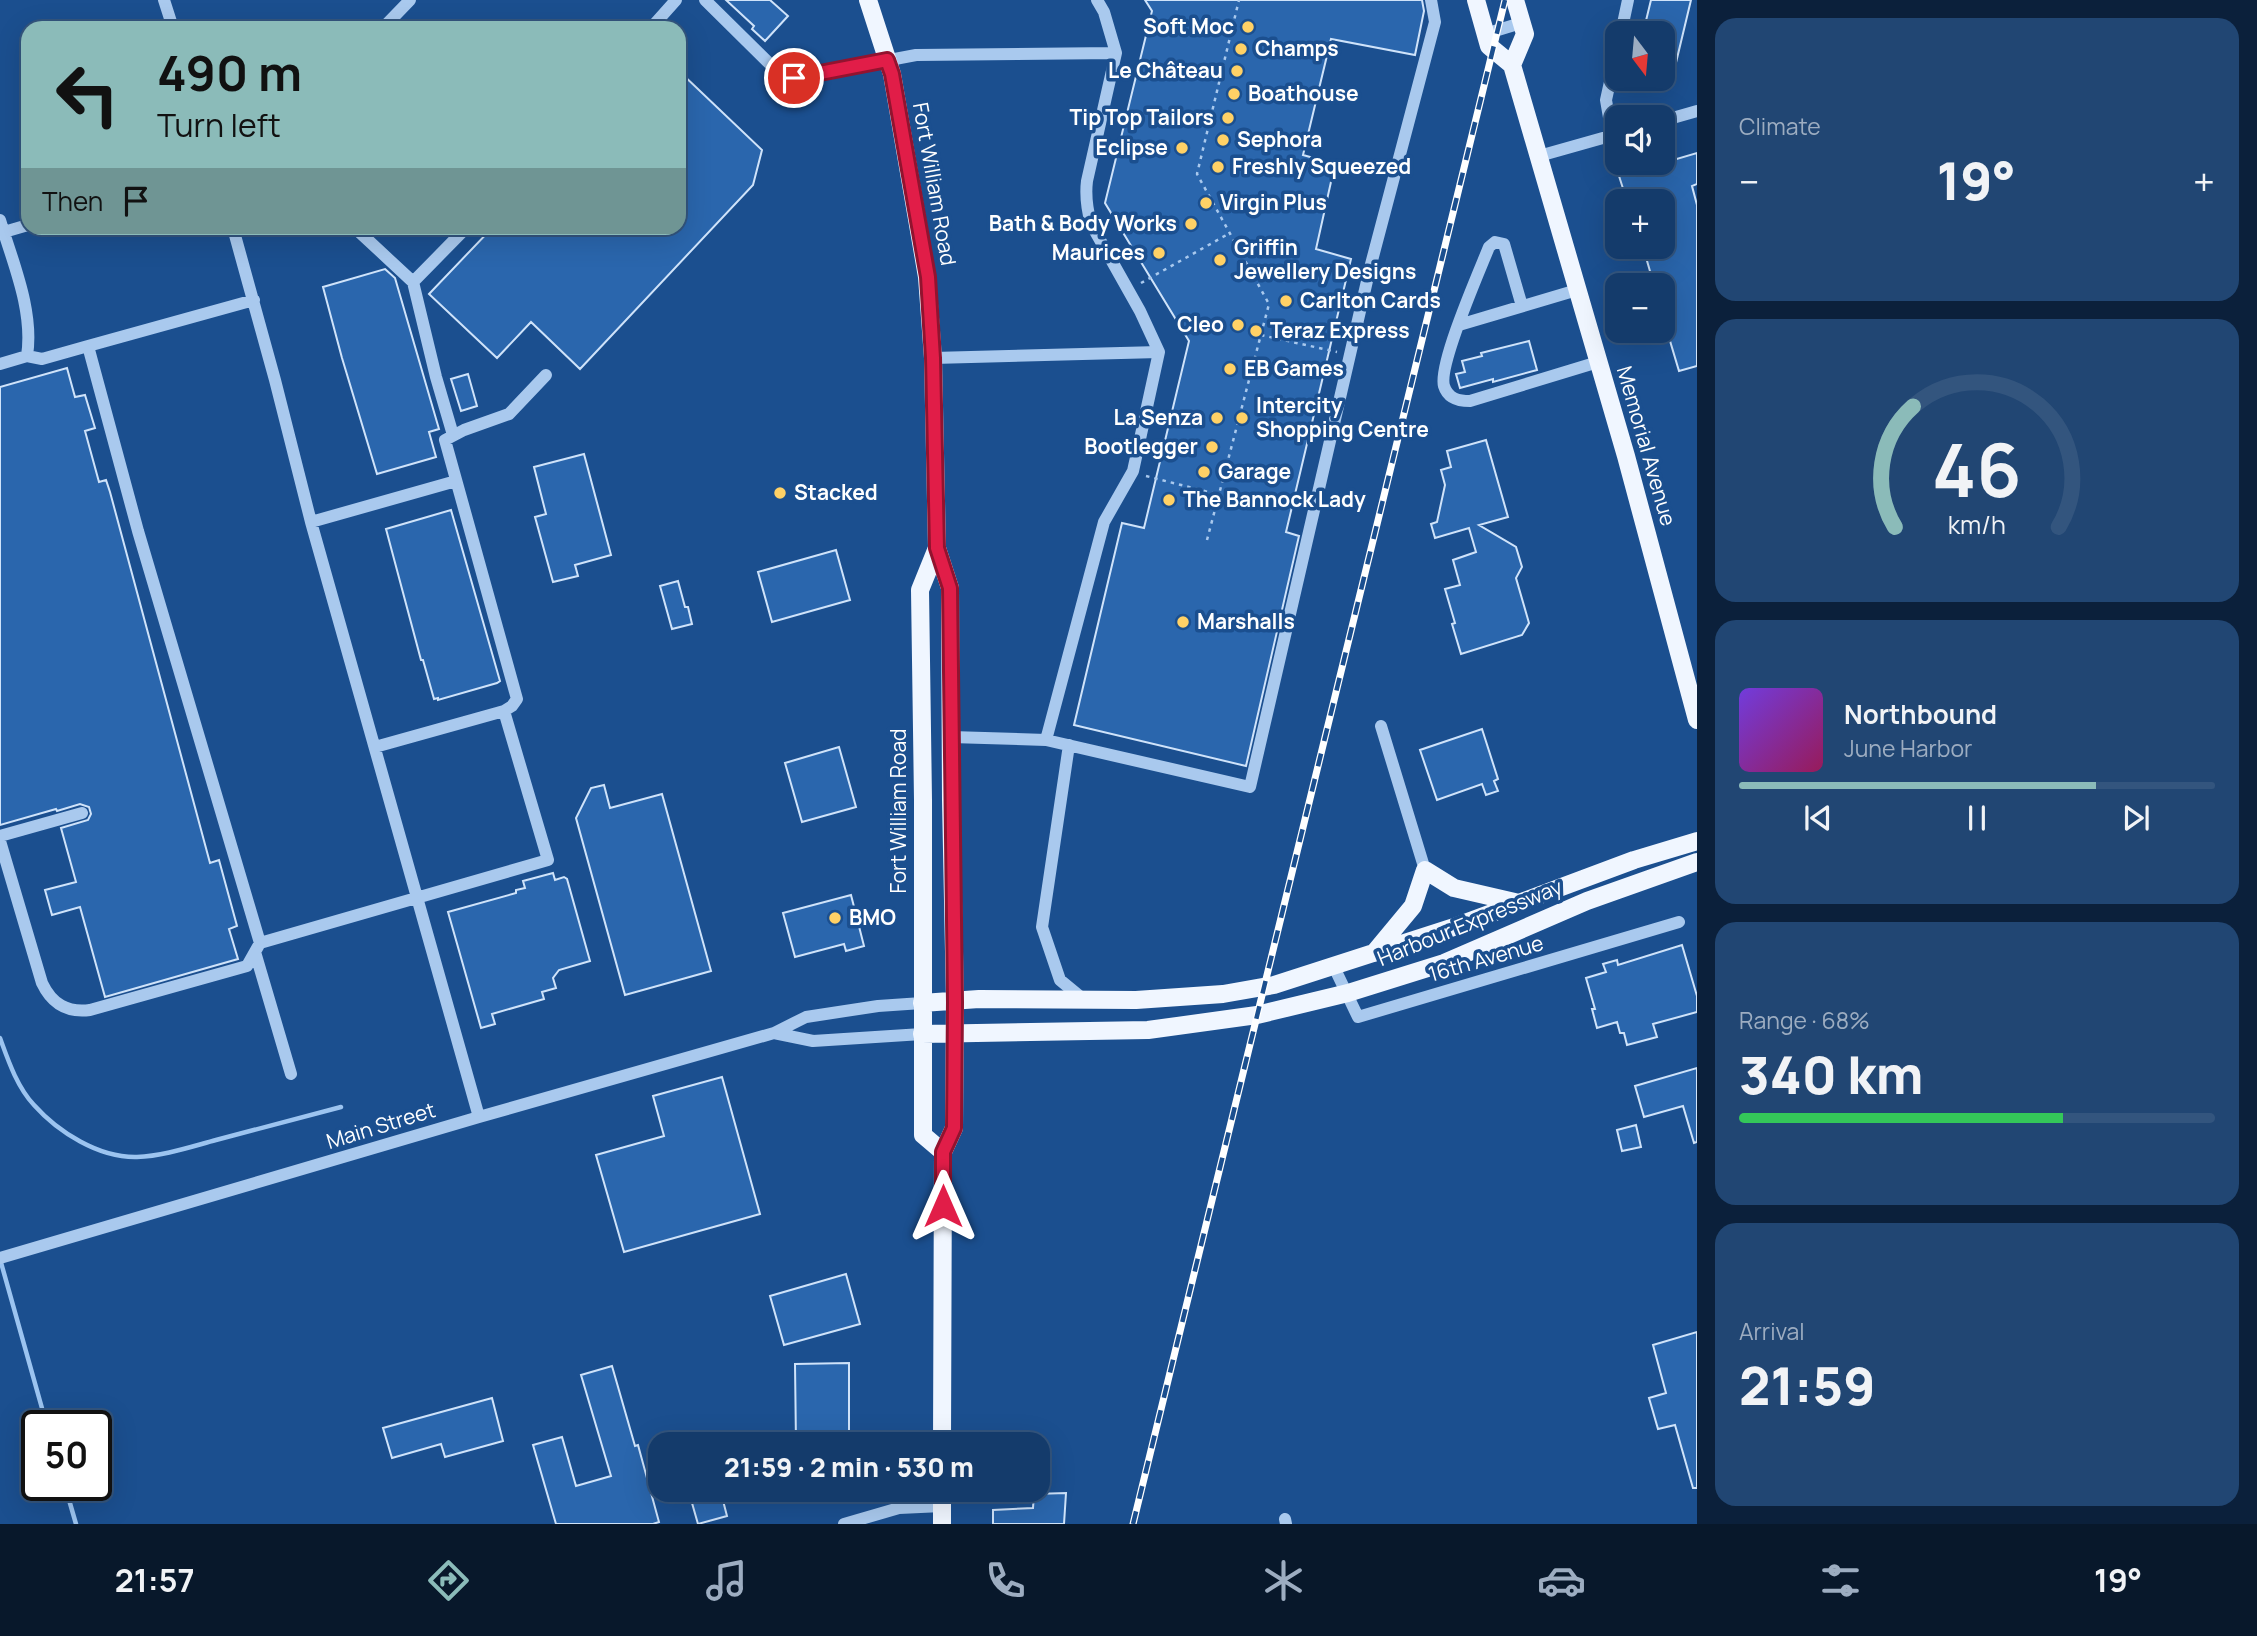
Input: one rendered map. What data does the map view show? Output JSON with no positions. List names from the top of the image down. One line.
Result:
{"streets":{"main road":["Fort William Road","Memorial Avenue","Harbour Expressway"],"street":["16th Avenue","Main Street"]},"crossings":[["Fort William Road","Harbour Expressway"],["Fort William Road","Main Street"],["Harbour Expressway","16th Avenue"],["Harbour Expressway","Main Street"]],"places":["Soft Moc","Champs","Le Château","Boathouse","Tip Top Tailors","Sephora","Eclipse","Freshly Squeezed","Virgin Plus","Bath & Body Works","Maurices","Griffin Jewellery Designs","Carlton Cards","Cleo","Teraz Express","EB Games","La Senza","Intercity Shopping Centre","Bootlegger","Garage","Stacked","The Bannock Lady","Marshalls","BMO"],"north":"bottom","page":{"tile":["Climate",["Range · 68%","340 km"],["Arrival","21:59"]],"map_buttons":["+","−"],"turn":["490 m","Turn left"],"heat":["−","19°","+"],"then":"Then","song":["Northbound","June Harbor"],"limit":"50","trip":"21:59 · 2 min · 530 m","tabs":["21:57","19°"],"gauge":["46","km/h"]}}
